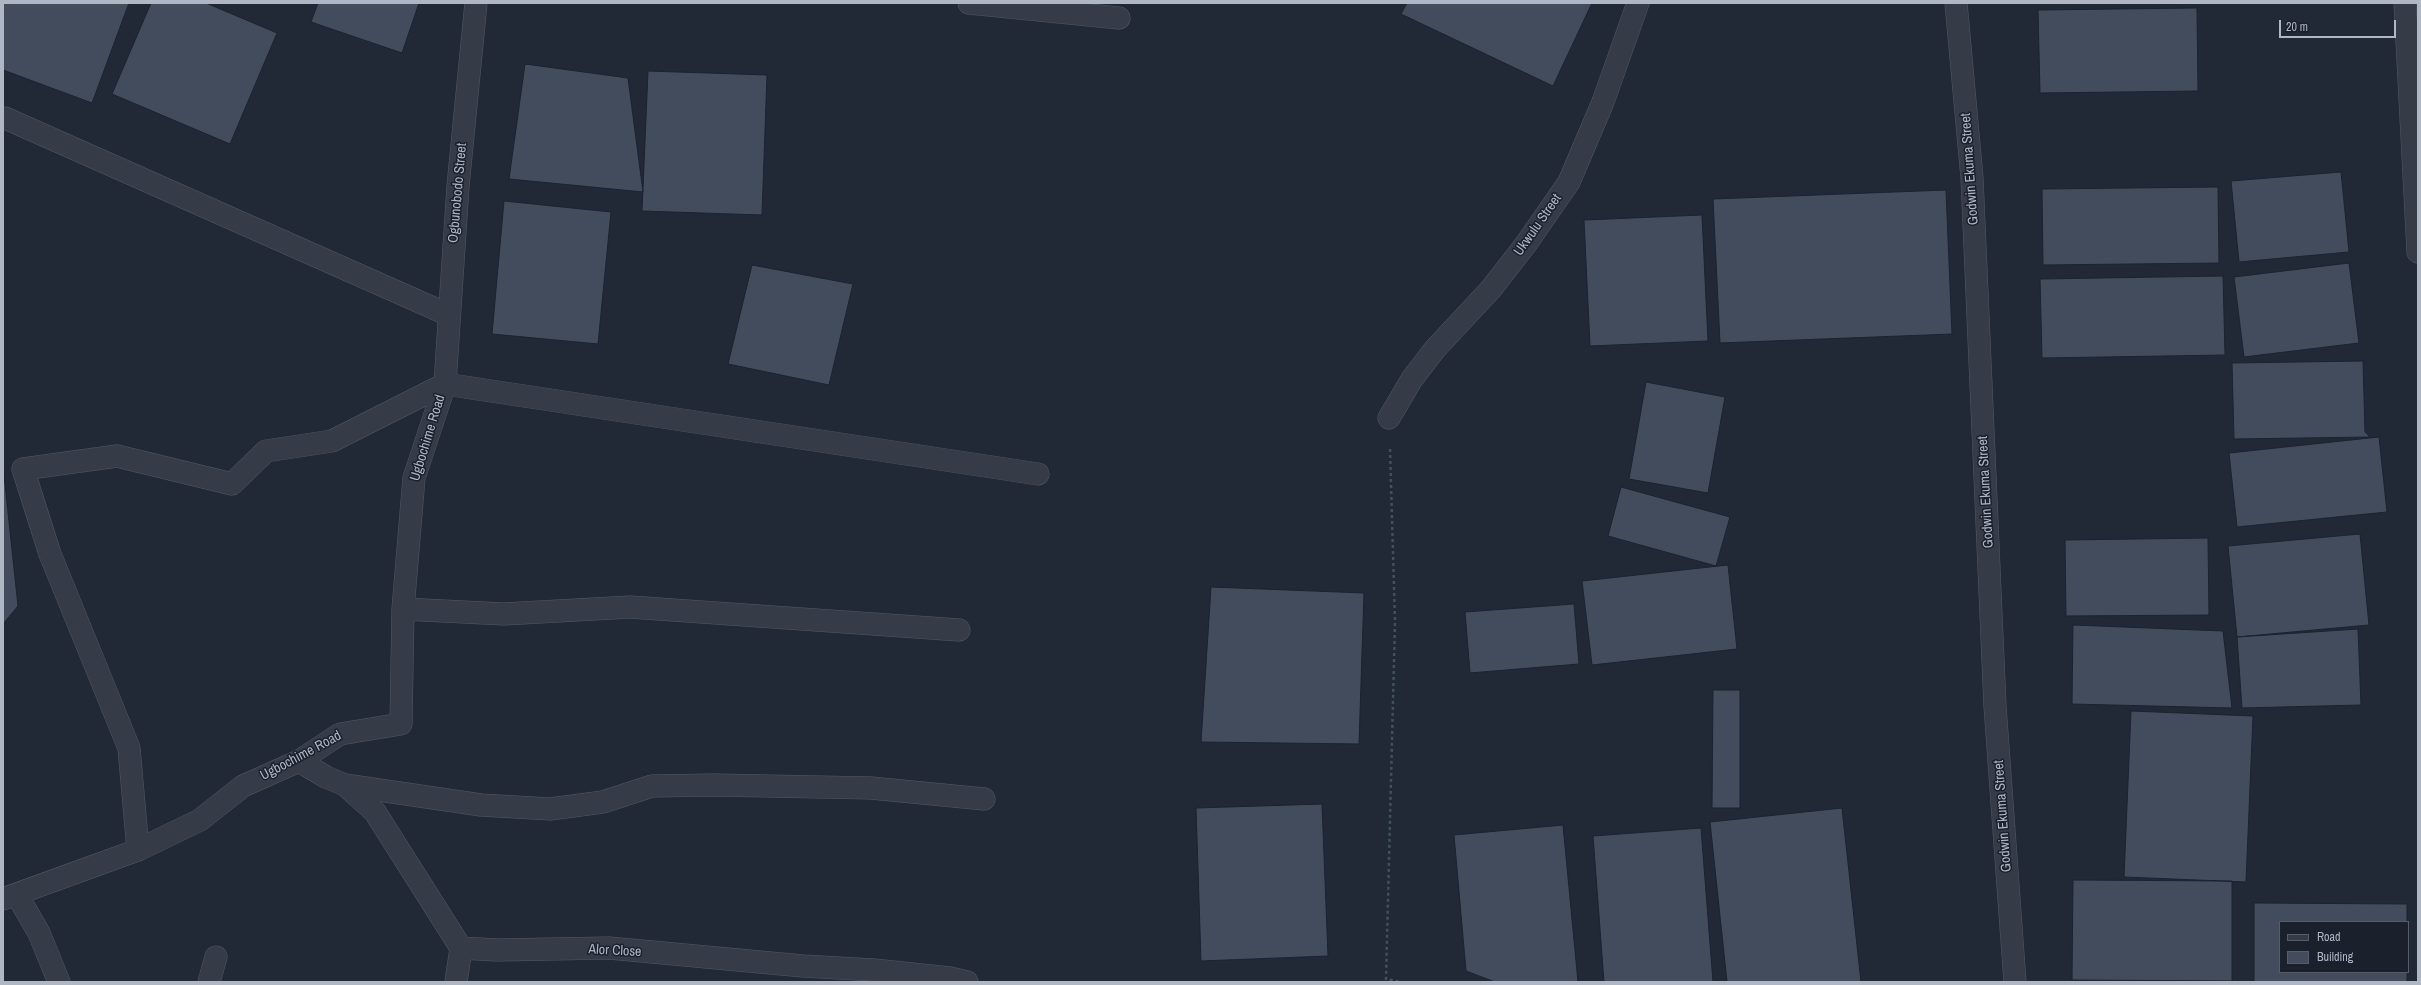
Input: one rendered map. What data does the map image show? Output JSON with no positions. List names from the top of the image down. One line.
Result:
{"streets":{"street":["Godwin Ekuma Street","Ogbunobodo Street","Ukwulu Street","Ugbochime Road","Alor Close"]},"crossings":[["Ogbunobodo Street","Ugbochime Road"]],"legend":["Road","Building"],"scale_bar":"20 m"}
